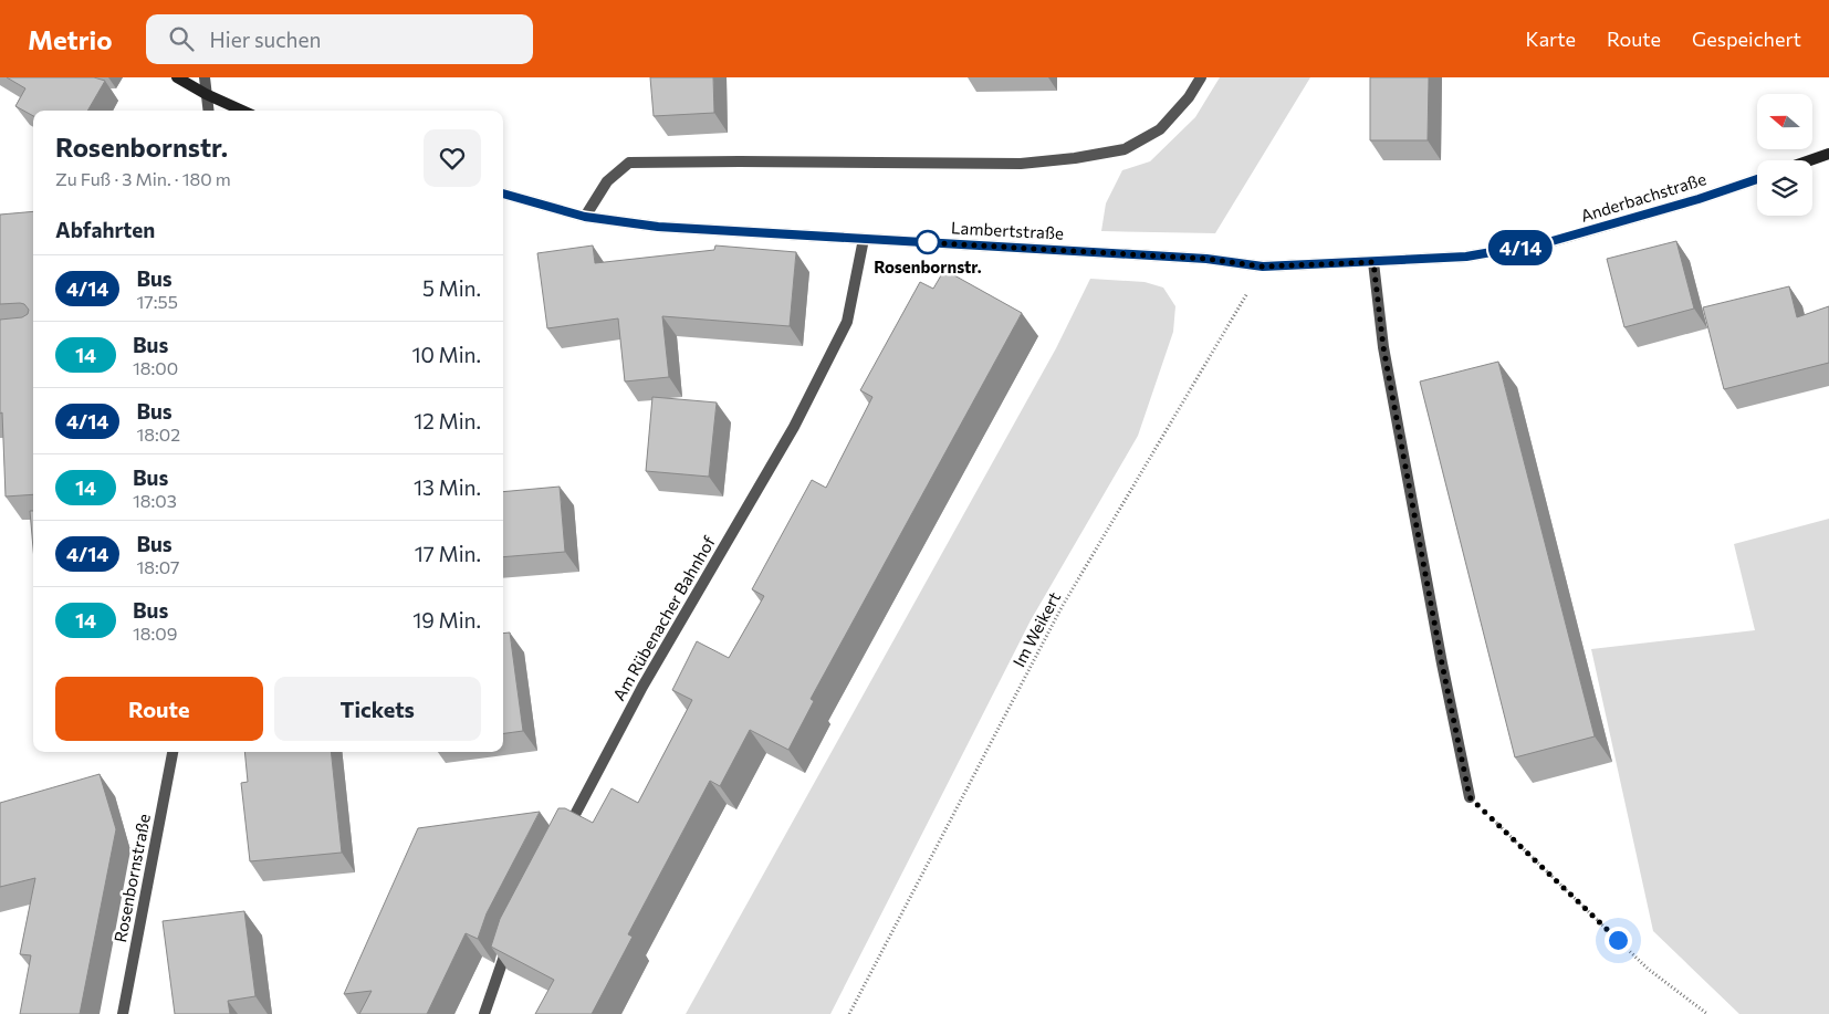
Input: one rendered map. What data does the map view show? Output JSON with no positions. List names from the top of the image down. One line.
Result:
{"streets":{"main road":["Anderbachstraße","Lambertstraße"],"street":["Am Rübenacher Bahnhof","Rosenbornstraße"],"path":["Im Weikert"]},"crossings":[["Anderbachstraße","Lambertstraße"],["Anderbachstraße","Im Weikert"],["Lambertstraße","Am Rübenacher Bahnhof"],["Lambertstraße","Im Weikert"]],"places":["Rosenbornstr."],"lines":["bus line 4/14"],"north":"left","page":{"header":"Metrio","search":"Hier suchen","nav":["Karte","Route","Gespeichert"],"on_map":"4/14","heading":[["Rosenbornstr.","Zu Fuß · 3 Min. · 180 m"],"Abfahrten"],"list":[{"mark":"4/14","name":"Bus","note":"17:55","value":"5 Min."},{"mark":"14","name":"Bus","note":"18:00","value":"10 Min."},{"mark":"4/14","name":"Bus","note":"18:02","value":"12 Min."},{"mark":"14","name":"Bus","note":"18:03","value":"13 Min."},{"mark":"4/14","name":"Bus","note":"18:07","value":"17 Min."},{"mark":"14","name":"Bus","note":"18:09","value":"19 Min."}],"buttons":["Route","Tickets"]}}
